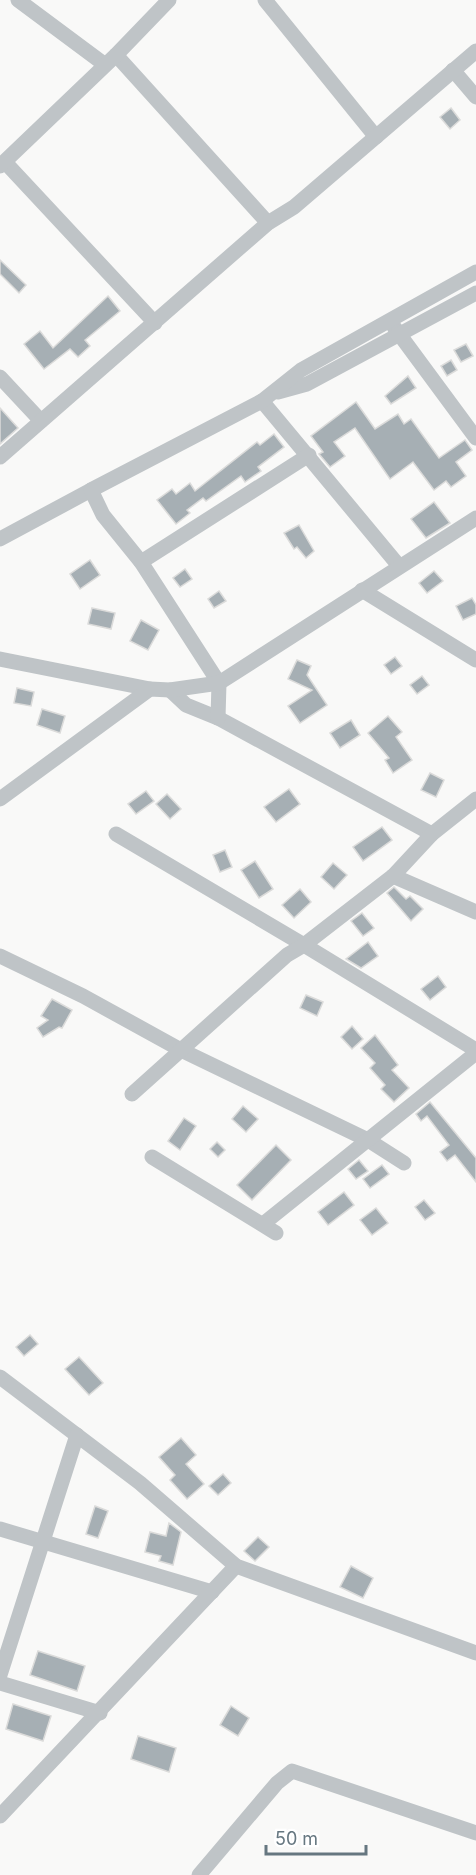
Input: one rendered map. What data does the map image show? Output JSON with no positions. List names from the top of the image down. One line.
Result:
{"scale_bar":"50 m"}
